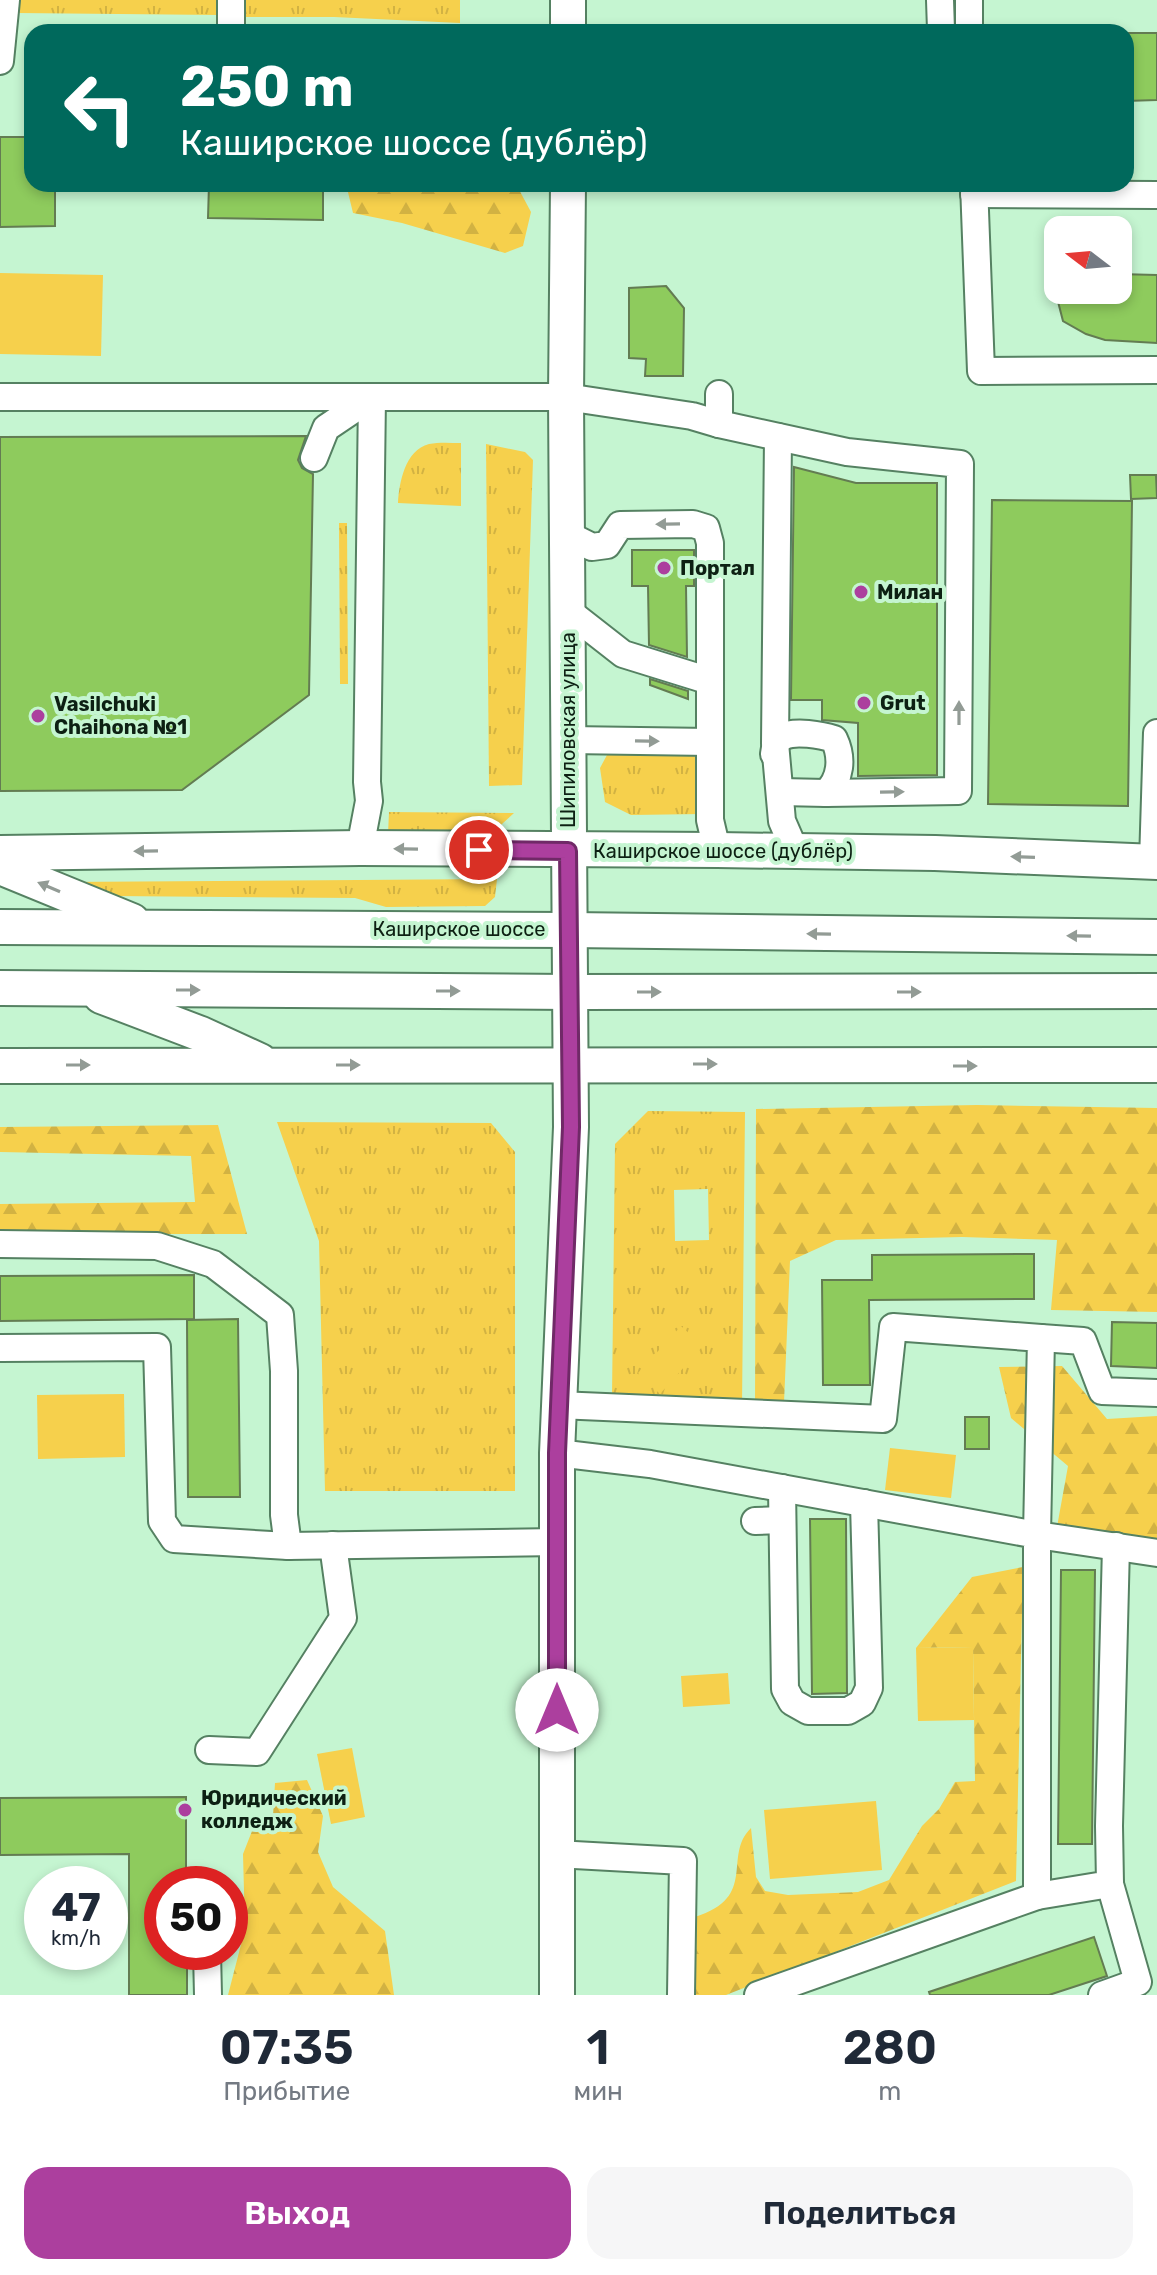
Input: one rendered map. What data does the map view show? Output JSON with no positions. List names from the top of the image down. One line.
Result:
{"streets":{"main road":["Шипиловская улица","Каширское шоссе (дублёр)","Каширское шоссе"]},"crossings":[["Шипиловская улица","Каширское шоссе (дублёр)"],["Шипиловская улица","Каширское шоссе"]],"places":["Портал","Милан","Grut","Vasilchuki Chaihona №1","Юридический колледж"],"north":"left","page":{"turn":["250 m","Каширское шоссе (дублёр)"],"speed":"47 km/h","limit":"50","eta":["07:35","Прибытие","1","мин","280","m"],"buttons":["Выход","Поделиться"]}}
